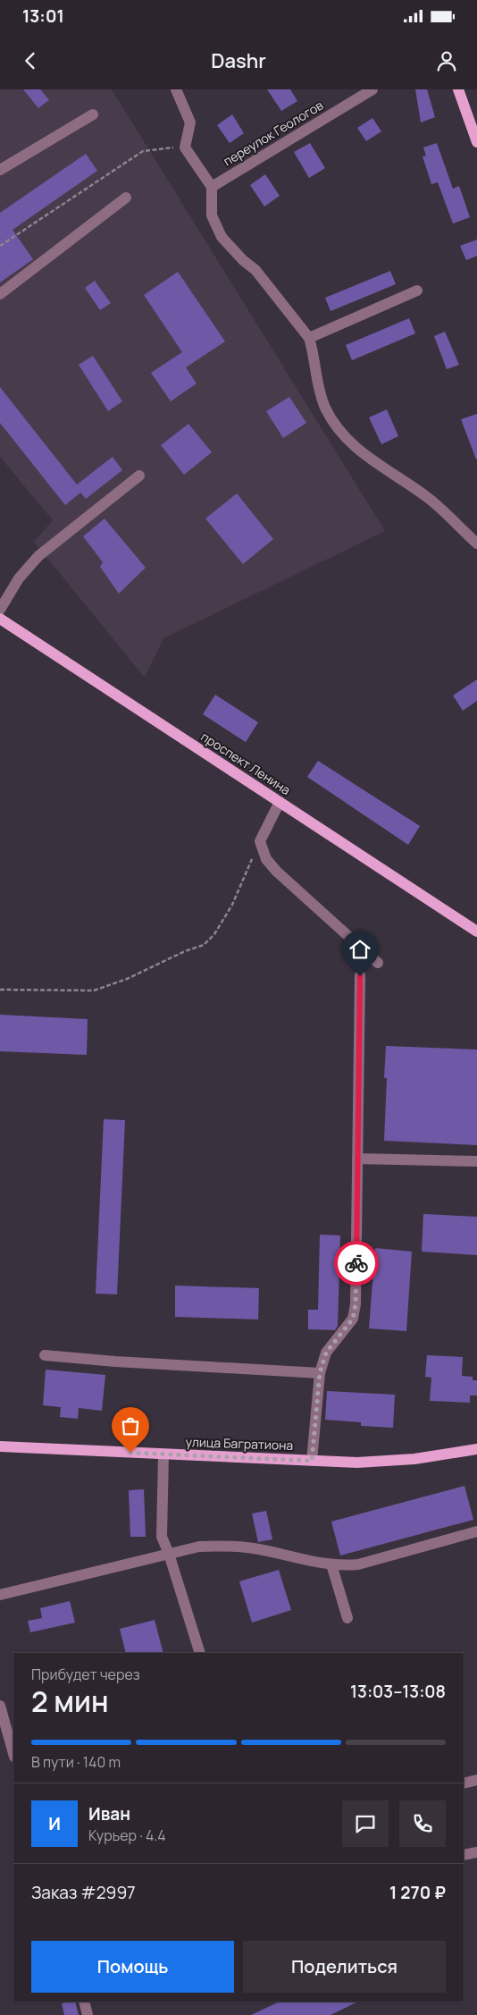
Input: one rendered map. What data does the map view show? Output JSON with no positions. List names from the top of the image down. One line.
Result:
{"streets":{"main road":["проспект Ленина","улица Багратиона"],"street":["переулок Геологов"]},"page":{"status":"13:01","header":"Dashr","heading":["2 мин","Прибудет через","13:03–13:08"],"panel":["Иван","Курьер · 4.4","Заказ #2997","1 270 ₽"],"bar":"В пути · 140 m","round":"И","buttons":["Помощь","Поделиться"]}}
